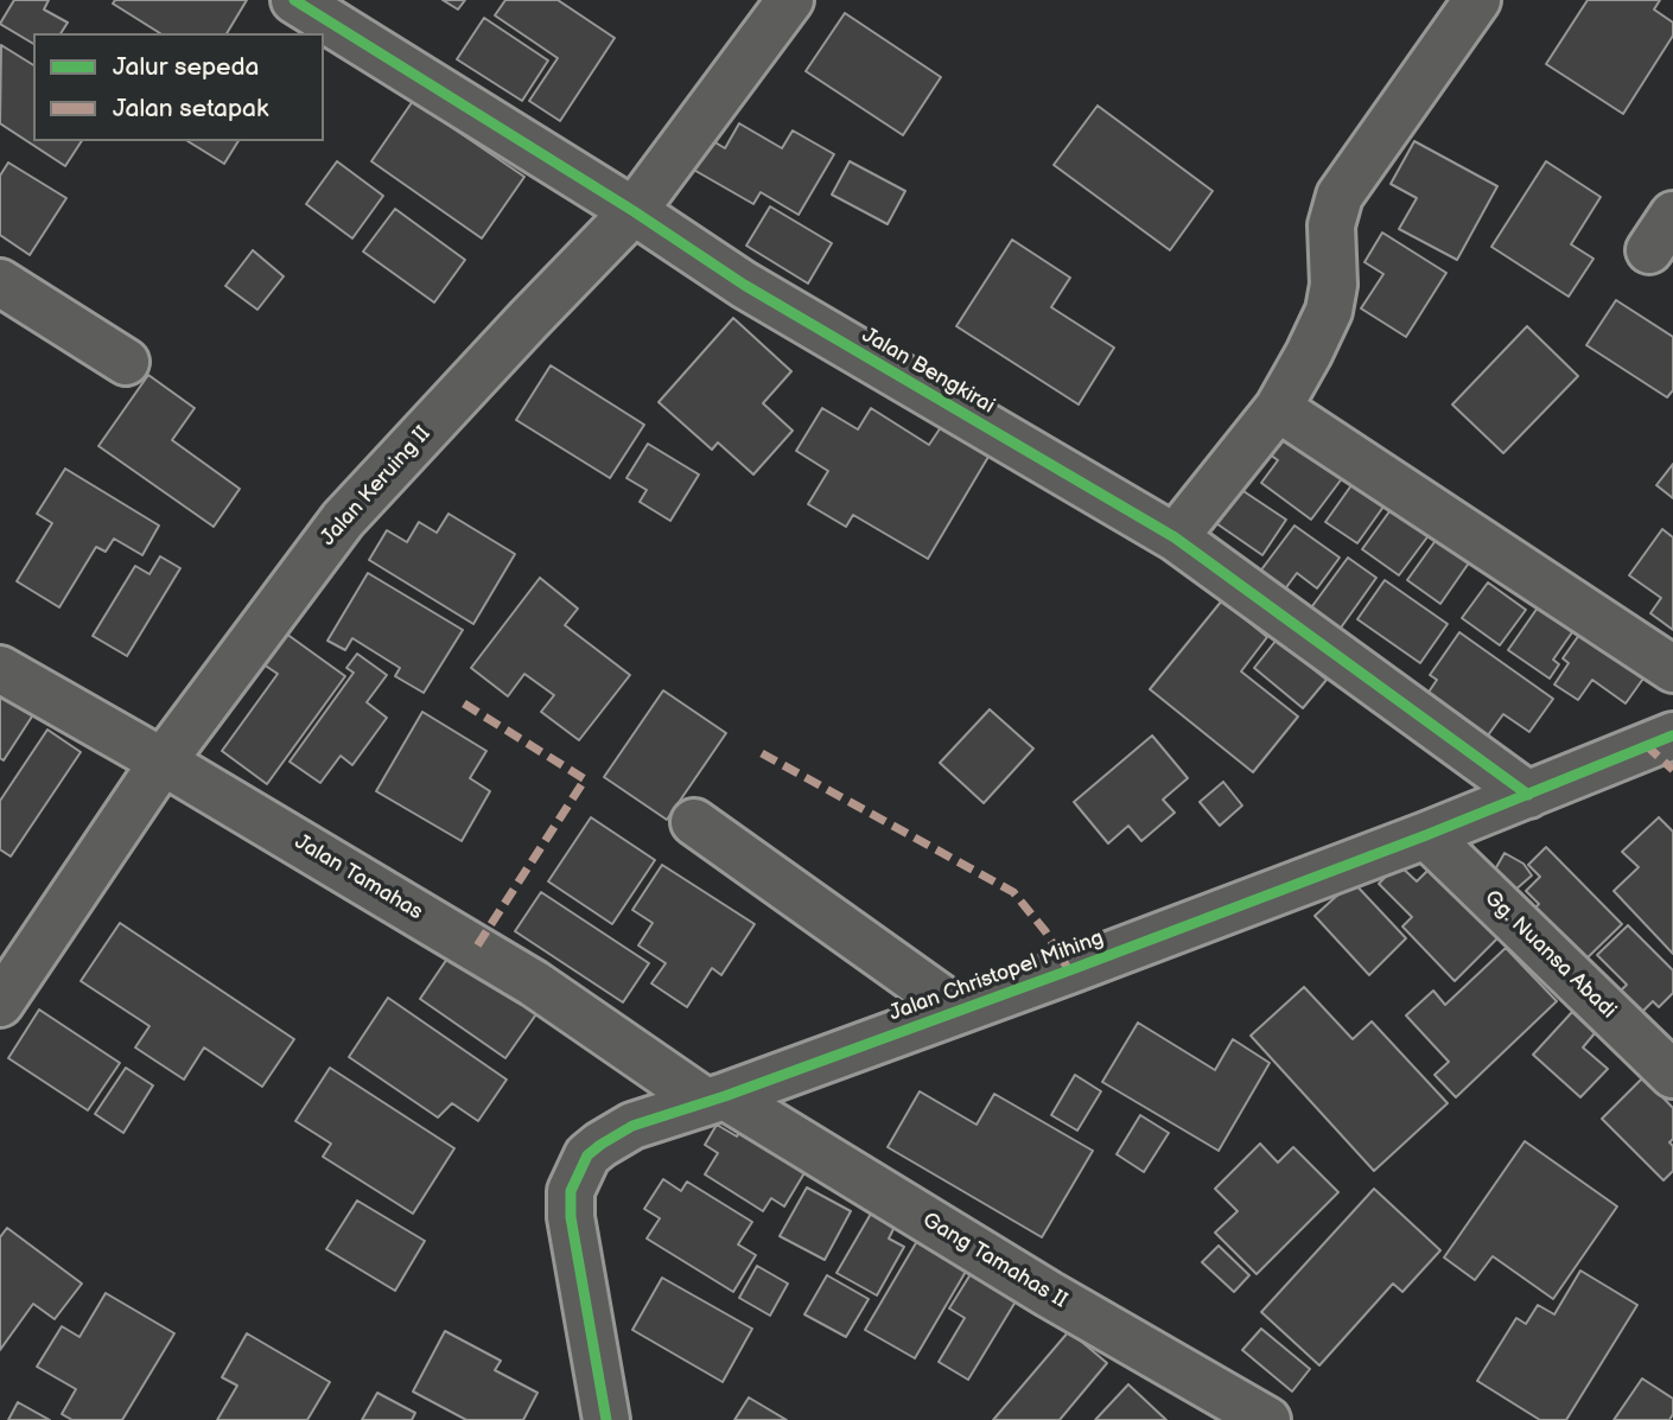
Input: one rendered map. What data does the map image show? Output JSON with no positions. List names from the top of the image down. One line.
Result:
{"streets":{"street":["Jalan Bengkirai","Jalan Keruing II","Jalan Tamahas","Gg. Nuansa Abadi","Jalan Christopel Mihing","Gang Tamahas II"]},"crossings":[["Jalan Bengkirai","Jalan Keruing II"],["Jalan Bengkirai","Jalan Christopel Mihing"],["Jalan Keruing II","Jalan Tamahas"],["Jalan Tamahas","Jalan Christopel Mihing"],["Jalan Tamahas","Gang Tamahas II"],["Gg. Nuansa Abadi","Jalan Christopel Mihing"],["Jalan Christopel Mihing","Gang Tamahas II"]],"legend":["Jalur sepeda","Jalan setapak"]}
